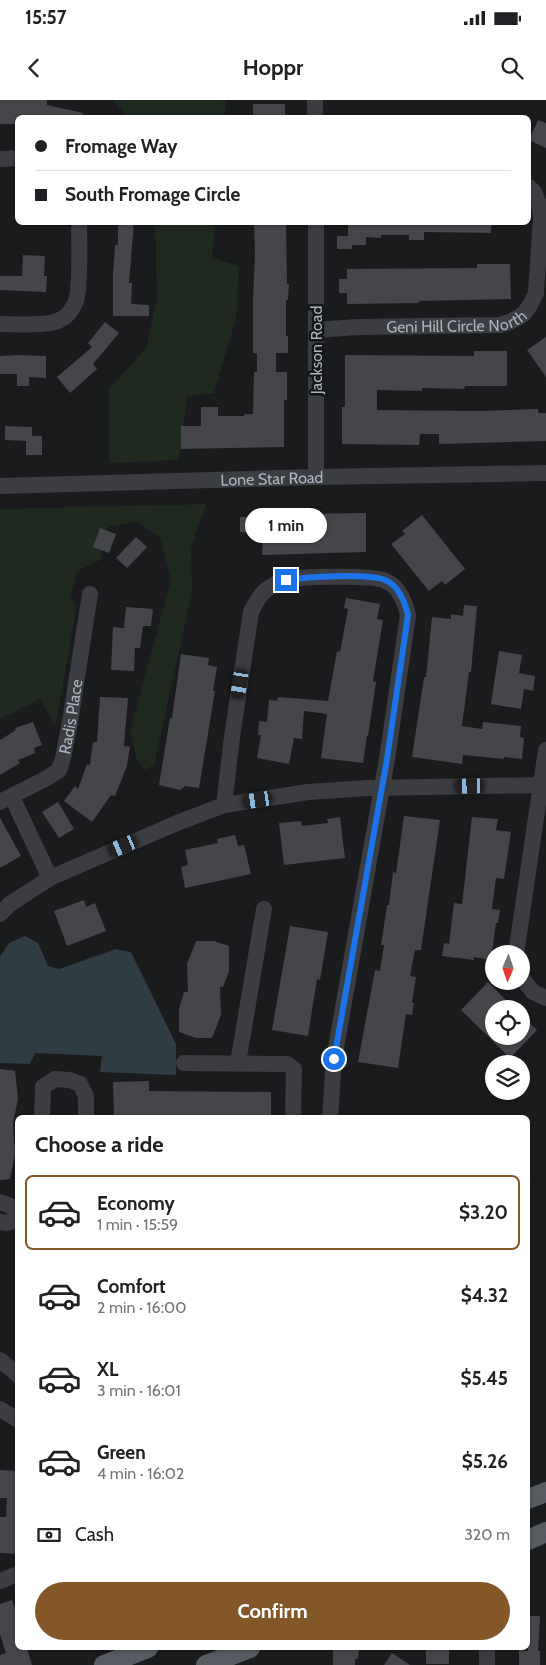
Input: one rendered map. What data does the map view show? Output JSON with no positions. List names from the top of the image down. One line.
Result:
{"streets":{"street":["Geni Hill Circle North","Jackson Road","Lone Star Road","Radis Place"]},"crossings":[["Geni Hill Circle North","Jackson Road"],["Jackson Road","Lone Star Road"]],"north":"bottom","page":{"status":"15:57","header":"Hoppr","banner":["Fromage Way","South Fromage Circle"],"bubble":"1 min","heading":"Choose a ride","list":[{"name":"Economy","note":"1 min · 15:59","value":"$3.20"},{"name":"Comfort","note":"2 min · 16:00","value":"$4.32"},{"name":"XL","note":"3 min · 16:01","value":"$5.45"},{"name":"Green","note":"4 min · 16:02","value":"$5.26"}],"pay":["Cash","320 m"],"buttons":"Confirm"}}
